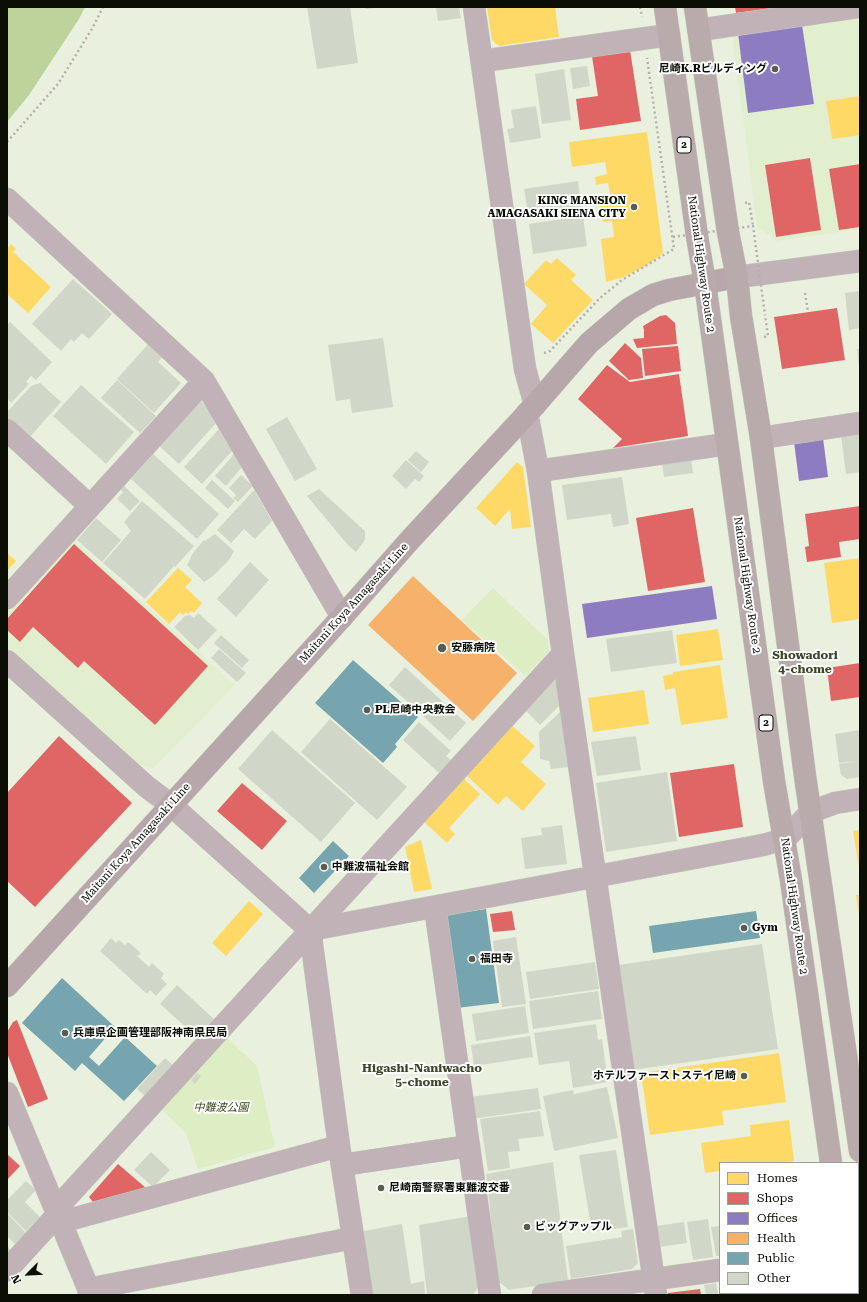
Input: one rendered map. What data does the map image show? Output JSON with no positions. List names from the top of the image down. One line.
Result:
{"streets":{"highway":["2","National Highway Route 2"],"main road":["Maitani Koya Amagasaki Line"]},"crossings":[["National Highway Route 2","Maitani Koya Amagasaki Line"]],"districts":["Showadori 4-chome","Higashi-Naniwacho 5-chome"],"parks":["中難波公園"],"places":["尼崎K.Rビルディング","KING MANSION AMAGASAKI SIENA CITY","安藤病院","PL尼崎中央教会","中難波福祉会館","Gym","福田寺","兵庫県企画管理部阪神南県民局","ホテルファーストステイ尼崎","尼崎南警察署東難波交番","ビッグアップル"],"legend":["Homes","Shops","Offices","Health","Public","Other"],"north":"bottom left"}
